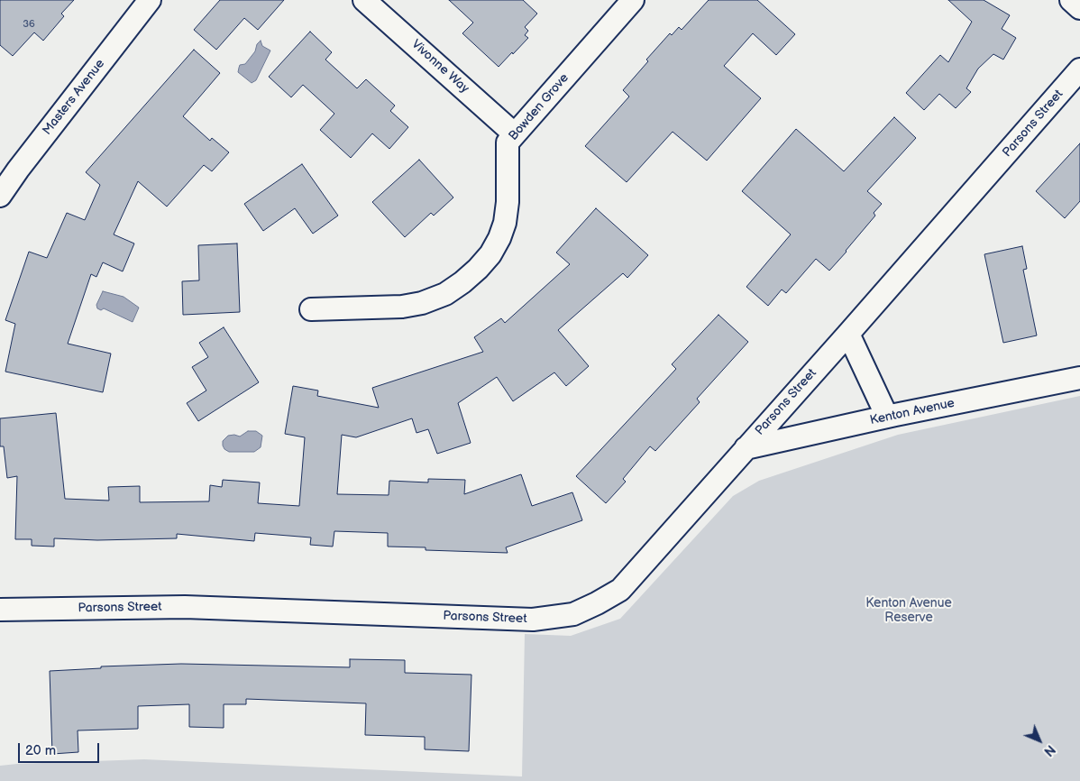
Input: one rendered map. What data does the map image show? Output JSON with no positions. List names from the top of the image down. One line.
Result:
{"streets":{"street":["Vivonne Way","Masters Avenue","Bowden Grove","Parsons Street","Kenton Avenue"]},"crossings":[["Vivonne Way","Bowden Grove"],["Parsons Street","Kenton Avenue"]],"parks":["Kenton Avenue Reserve"],"house_numbers":["36"],"scale_bar":"20 m","north":"bottom right"}
